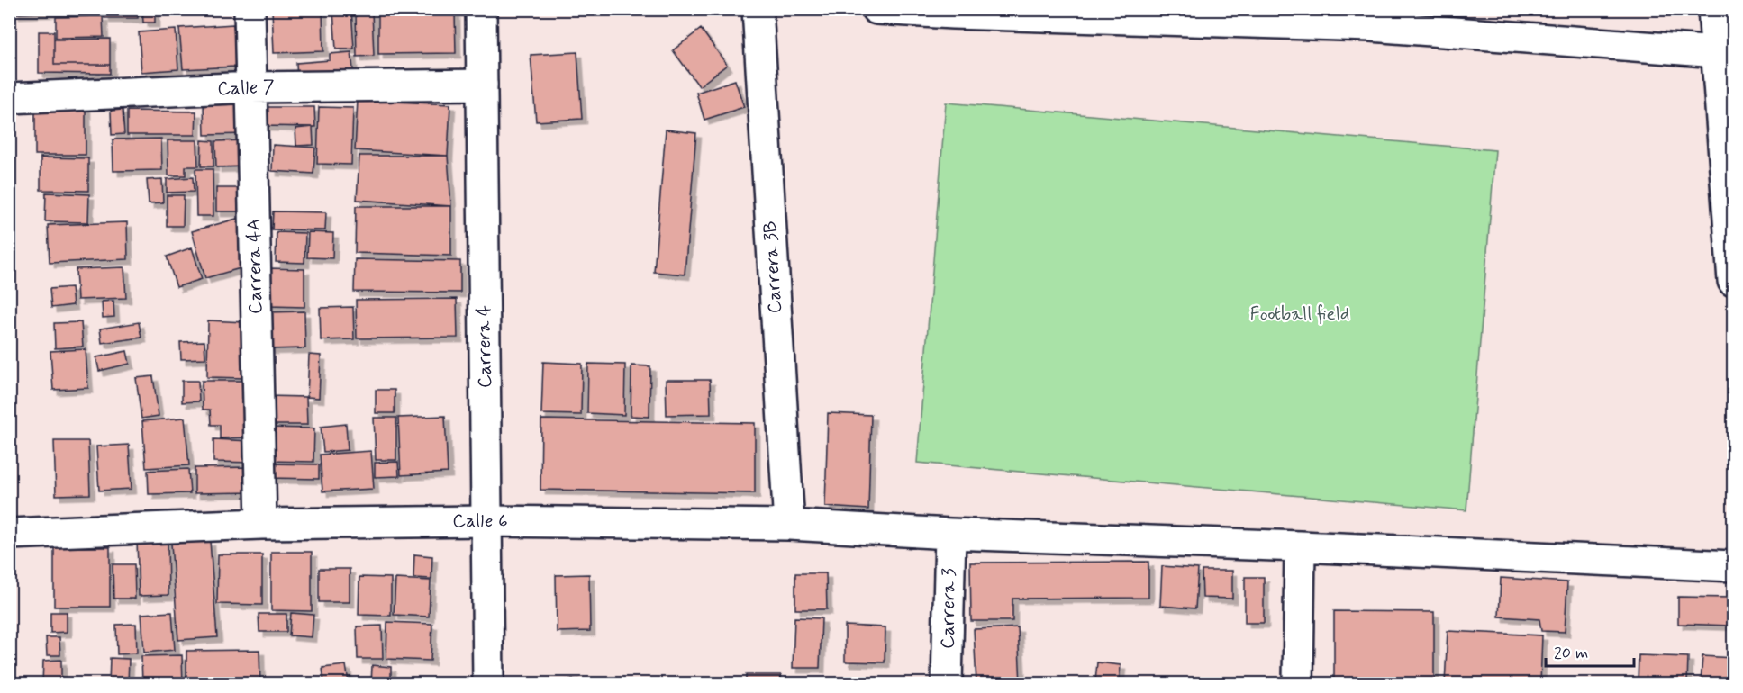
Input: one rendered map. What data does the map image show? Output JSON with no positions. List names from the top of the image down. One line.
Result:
{"streets":{"street":["Calle 7","Carrera 4A","Carrera 3B","Carrera 4","Calle 6","Carrera 3"]},"crossings":[["Calle 7","Carrera 4A"],["Calle 7","Carrera 4"],["Carrera 4A","Calle 6"],["Carrera 3B","Calle 6"],["Carrera 4","Calle 6"],["Calle 6","Carrera 3"]],"parks":["Football field"],"scale_bar":"20 m"}
